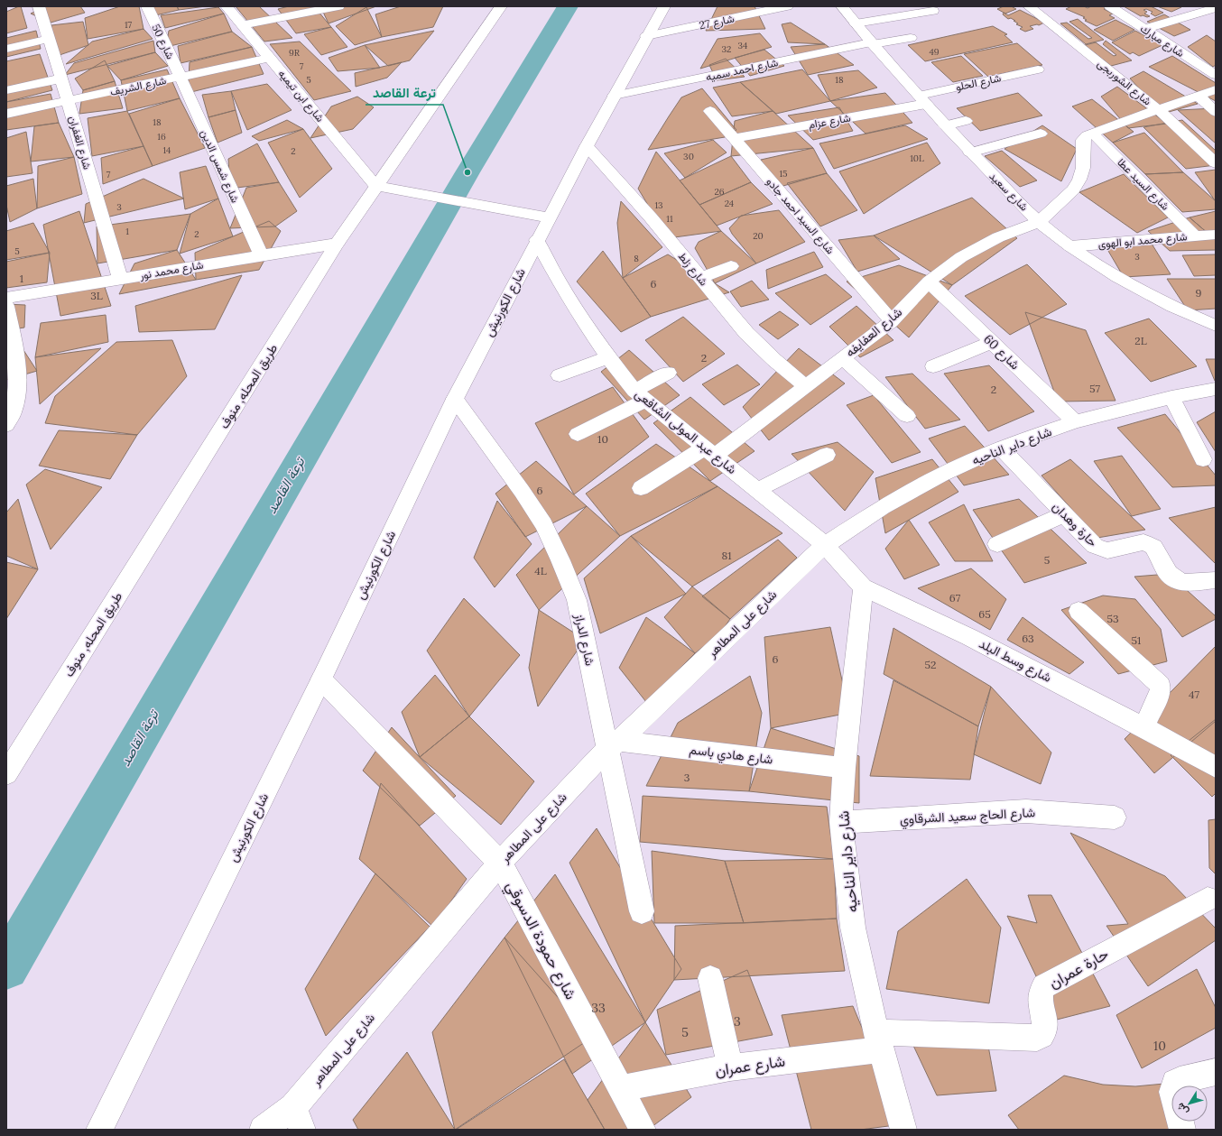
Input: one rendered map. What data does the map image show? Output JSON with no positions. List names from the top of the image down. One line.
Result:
{"streets":{"street":["شارع 27","شارع مبارك","شارع 50","شارع احمد سميه","شارع الحلو","شارع الشوربجى","شارع الشريف","شارع ابن تيميه","شارع عزام","شارع الغفران","شارع شمس الدين","شارع السيد عطا","شارع سعيد","شارع السيد احمد جادو","شارع محمد ابو الهوى","شارع زلط","شارع محمد نور","شارع الكورنيش","شارع العفايفه","شارع 60","طريق المحله, منوف","شارع عبد المولى الشافعى","شارع داير الناحيه","حارة وهدان","شارع على المطاهر","شارع الدراز","شارع وسط البلد","شارع هادي باسم","شارع الحاج سعيد الشرقاوي","شارع حمودة الدسوقي","حارة عمران","شارع عمران"]},"crossings":[["شارع 27","شارع الكورنيش"],["شارع 50","شارع الشريف"],["شارع 50","شارع شمس الدين"],["شارع احمد سميه","شارع سعيد"],["شارع احمد سميه","شارع الكورنيش"],["شارع الحلو","شارع عزام"],["شارع الحلو","شارع سعيد"],["شارع الشريف","شارع ابن تيميه"],["شارع الشريف","شارع الغفران"],["شارع الشريف","شارع شمس الدين"],["شارع ابن تيميه","طريق المحله, منوف"],["شارع عزام","شارع سعيد"],["شارع عزام","شارع السيد احمد جادو"],["شارع الغفران","شارع محمد نور"],["شارع شمس الدين","شارع محمد نور"],["شارع السيد عطا","شارع محمد ابو الهوى"],["شارع سعيد","شارع محمد ابو الهوى"],["شارع سعيد","شارع العفايفه"],["شارع السيد احمد جادو","شارع العفايفه"],["شارع زلط","شارع الكورنيش"],["شارع زلط","شارع العفايفه"],["شارع محمد نور","طريق المحله, منوف"],["شارع الكورنيش","شارع عبد المولى الشافعى"],["شارع الكورنيش","شارع الدراز"],["شارع الكورنيش","شارع حمودة الدسوقي"],["شارع العفايفه","شارع 60"],["شارع العفايفه","شارع عبد المولى الشافعى"],["شارع 60","شارع داير الناحيه"],["شارع عبد المولى الشافعى","شارع داير الناحيه"],["شارع عبد المولى الشافعى","شارع على المطاهر"],["شارع عبد المولى الشافعى","شارع وسط البلد"],["شارع داير الناحيه","حارة وهدان"],["شارع داير الناحيه","شارع على المطاهر"],["شارع داير الناحيه","شارع وسط البلد"],["شارع داير الناحيه","شارع هادي باسم"],["شارع داير الناحيه","شارع الحاج سعيد الشرقاوي"],["شارع داير الناحيه","حارة عمران"],["شارع داير الناحيه","شارع عمران"],["شارع على المطاهر","شارع الدراز"],["شارع على المطاهر","شارع وسط البلد"],["شارع على المطاهر","شارع هادي باسم"],["شارع على المطاهر","شارع حمودة الدسوقي"],["شارع الدراز","شارع هادي باسم"],["شارع حمودة الدسوقي","شارع عمران"],["حارة عمران","شارع عمران"]],"water":["ترعة القاصد"],"places":["ترعة القاصد"],"house_numbers":["17","34","32","49","9R","7","5","18","18","16","14","2","30","10L","15","7","26","24","13","3","11","1","2","20","5","3","8","1","6","9","3L","2L","2","57","2","10","6","81","5","4L","67","65","53","63","51","6","52","47","3","33","3","5","10"],"north":"bottom left"}
